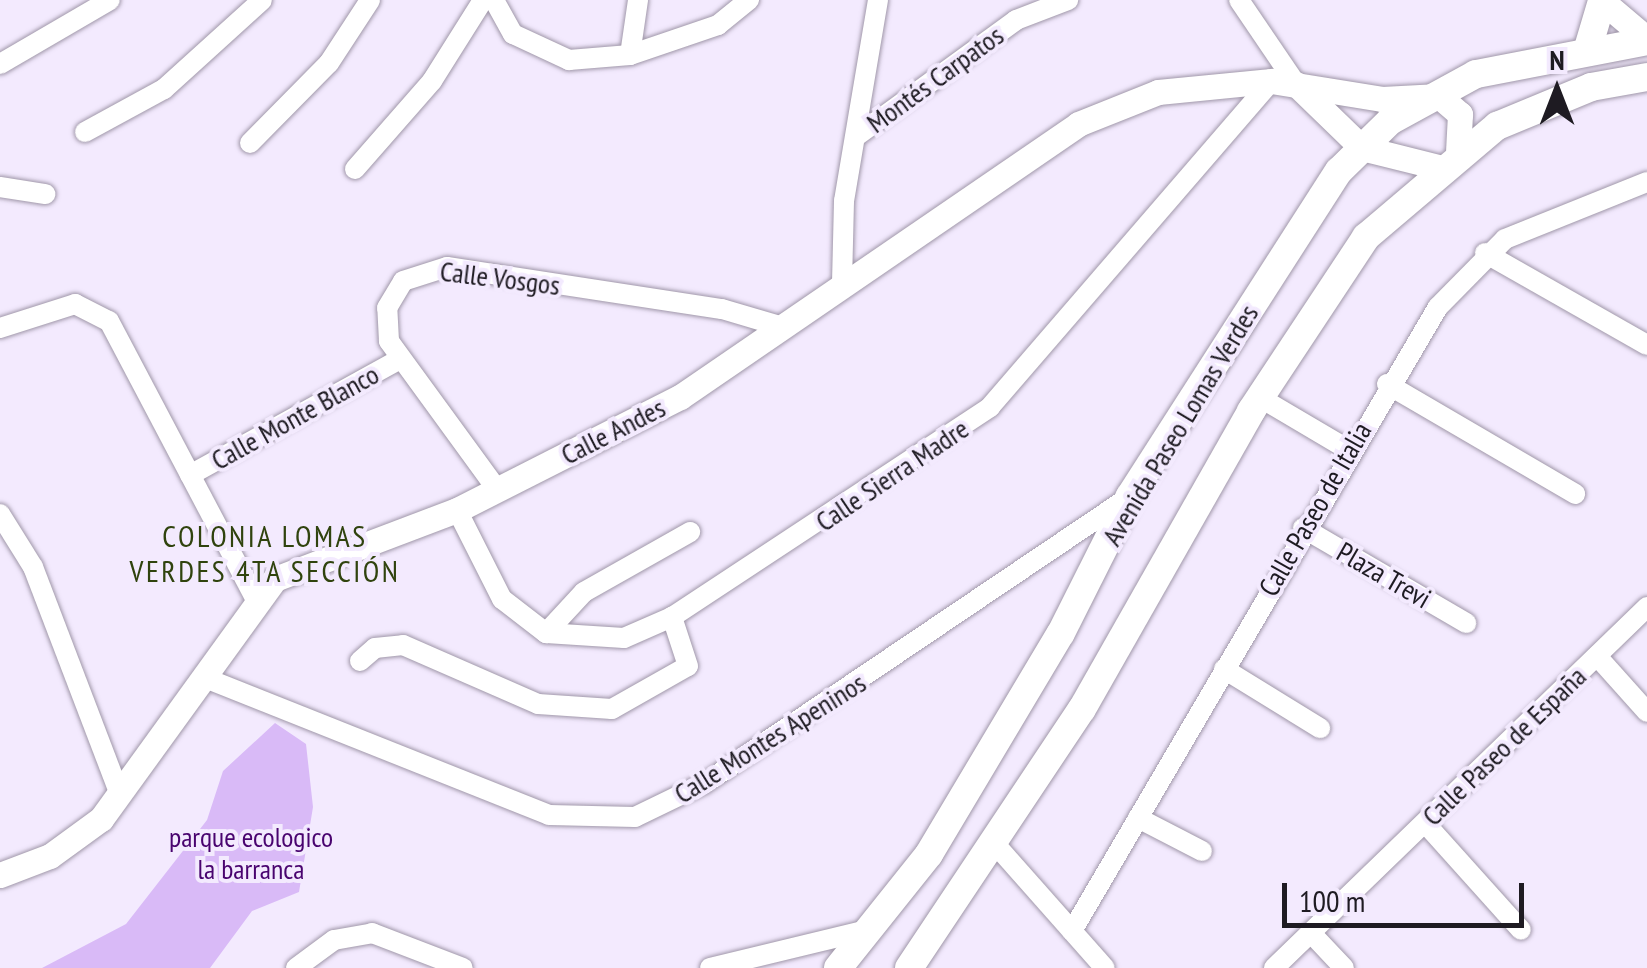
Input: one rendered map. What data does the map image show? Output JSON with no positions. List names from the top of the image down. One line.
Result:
{"streets":{"main road":["Avenida Paseo Lomas Verdes"],"street":["Montés Carpatos","Calle Vosgos","Calle Monte Blanco","Calle Andes","Calle Sierra Madre","Calle Paseo de Italia","Plaza Trevi","Calle Montes Apeninos","Calle Paseo de España"]},"crossings":[["Calle Vosgos","Calle Monte Blanco"],["Calle Vosgos","Calle Andes"],["Avenida Paseo Lomas Verdes","Calle Andes"],["Avenida Paseo Lomas Verdes","Calle Montes Apeninos"],["Calle Andes","Calle Sierra Madre"],["Calle Andes","Calle Montes Apeninos"],["Calle Paseo de Italia","Plaza Trevi"]],"districts":["COLONIA LOMAS VERDES 4TA SECCIÓN"],"parks":["parque ecologico la barranca"],"scale_bar":"100 m","north":"top"}
